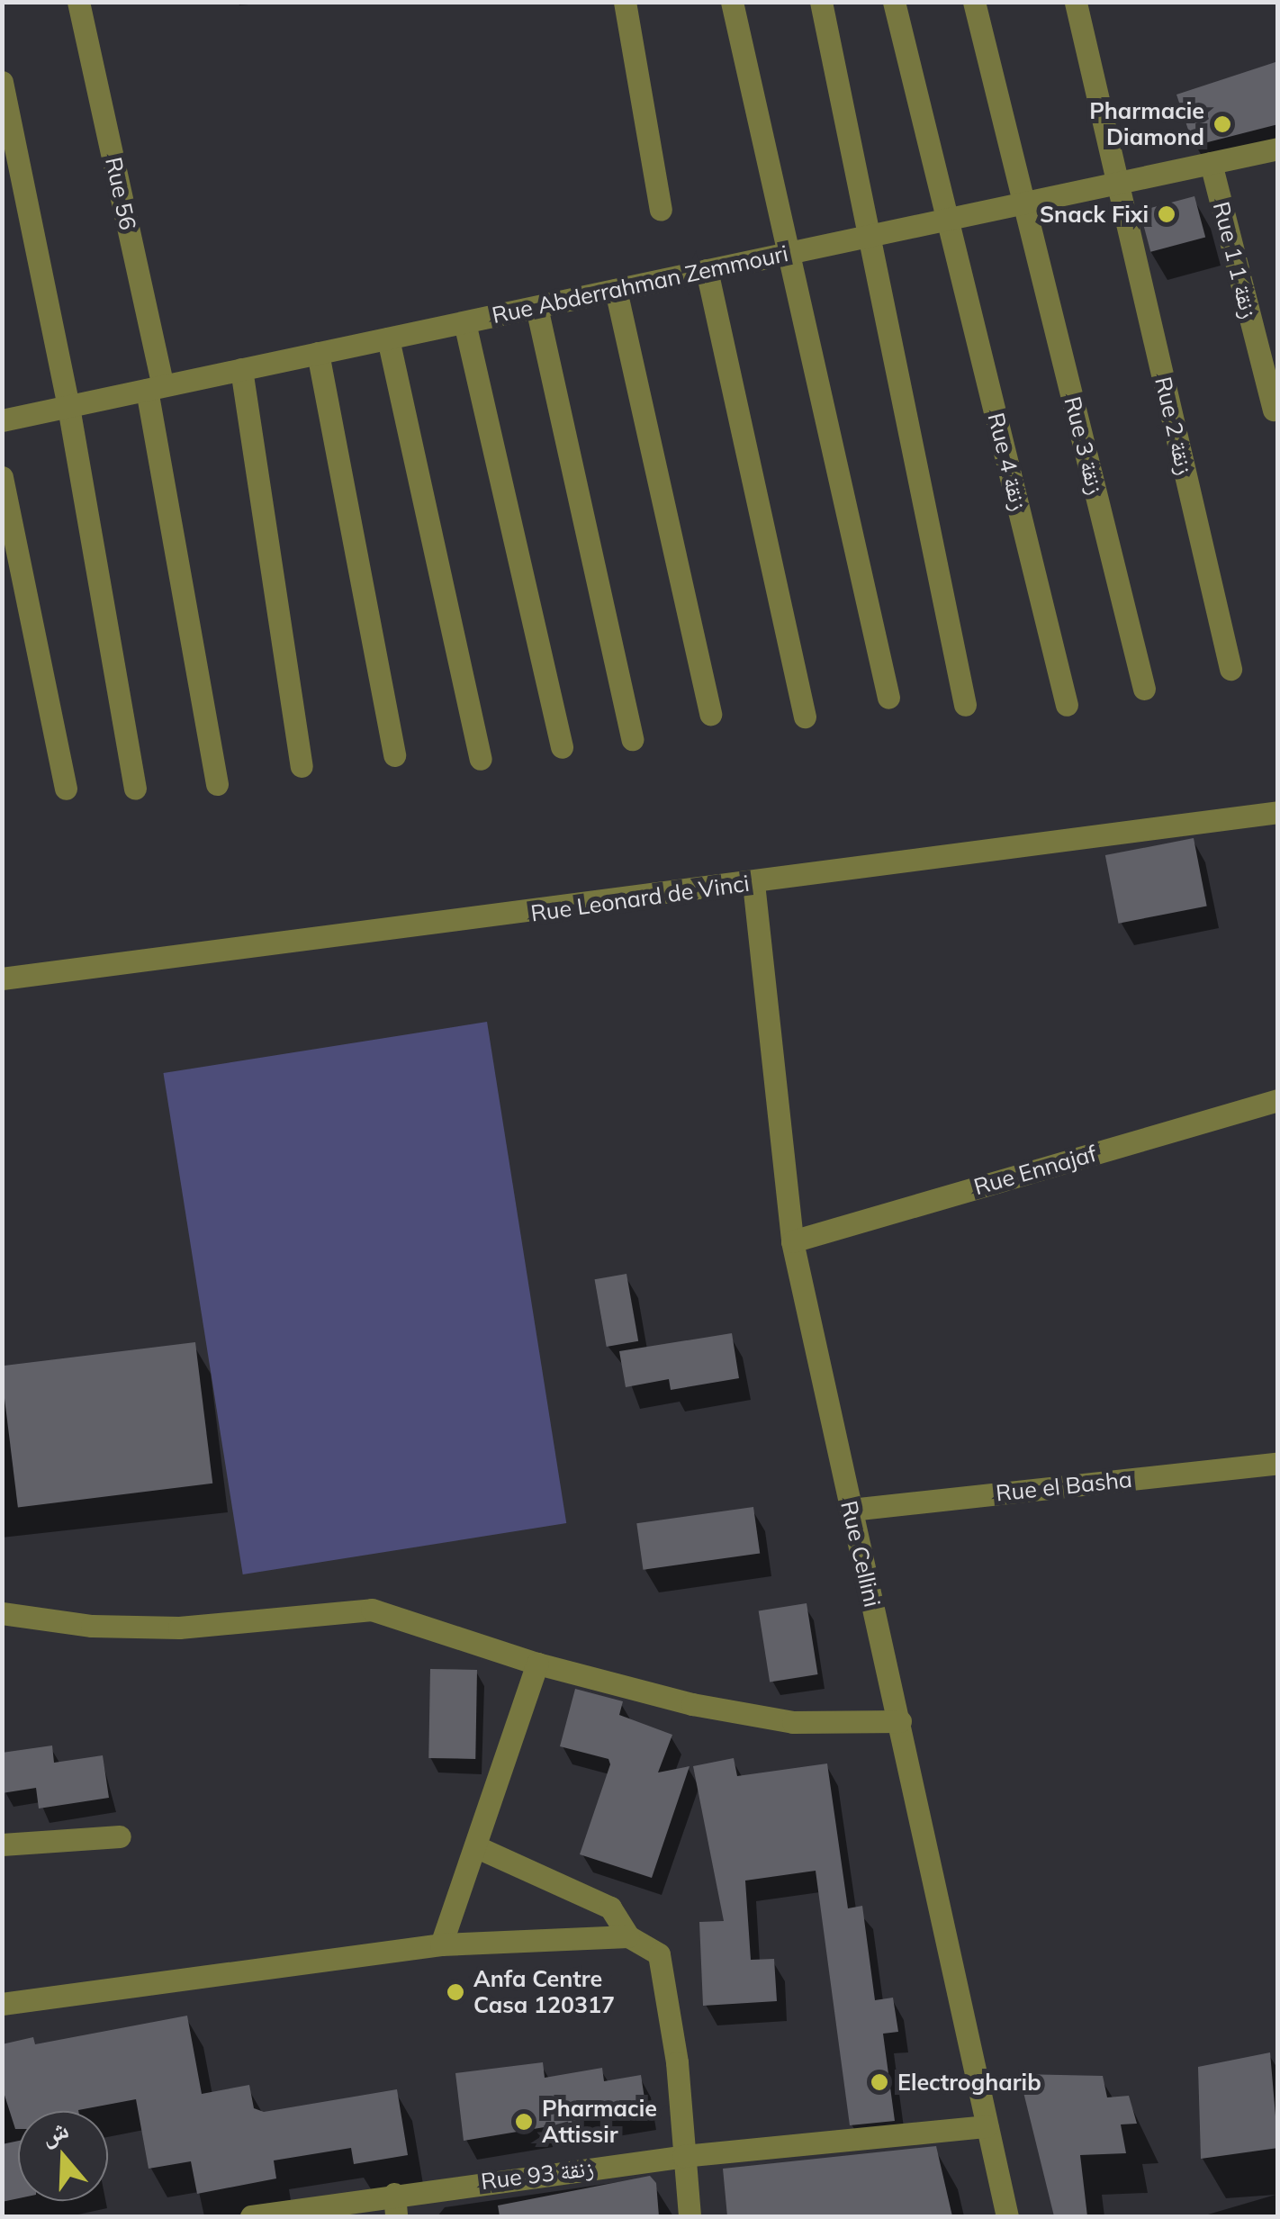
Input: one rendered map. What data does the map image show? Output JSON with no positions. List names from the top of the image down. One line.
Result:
{"streets":{"street":["Rue 56","Rue 1 زنقة 1","Rue Abderrahman Zemmouri","Rue 2 زنقة","Rue 3 زنقة","Rue 4 زنقة","Rue Leonard de Vinci","Rue Ennajaf","Rue el Basha","Rue Cellini","Rue 93 زنقة"]},"crossings":[["Rue 56","Rue Abderrahman Zemmouri"],["Rue 1 زنقة 1","Rue Abderrahman Zemmouri"],["Rue Abderrahman Zemmouri","Rue 2 زنقة"],["Rue Abderrahman Zemmouri","Rue 3 زنقة"],["Rue Abderrahman Zemmouri","Rue 4 زنقة"],["Rue Leonard de Vinci","Rue Cellini"],["Rue Ennajaf","Rue Cellini"],["Rue el Basha","Rue Cellini"],["Rue Cellini","Rue 93 زنقة"]],"places":["Pharmacie Diamond","Snack Fixi","Anfa Centre Casa 120317","Electrogharib","Pharmacie Attissir"],"north":"top"}
